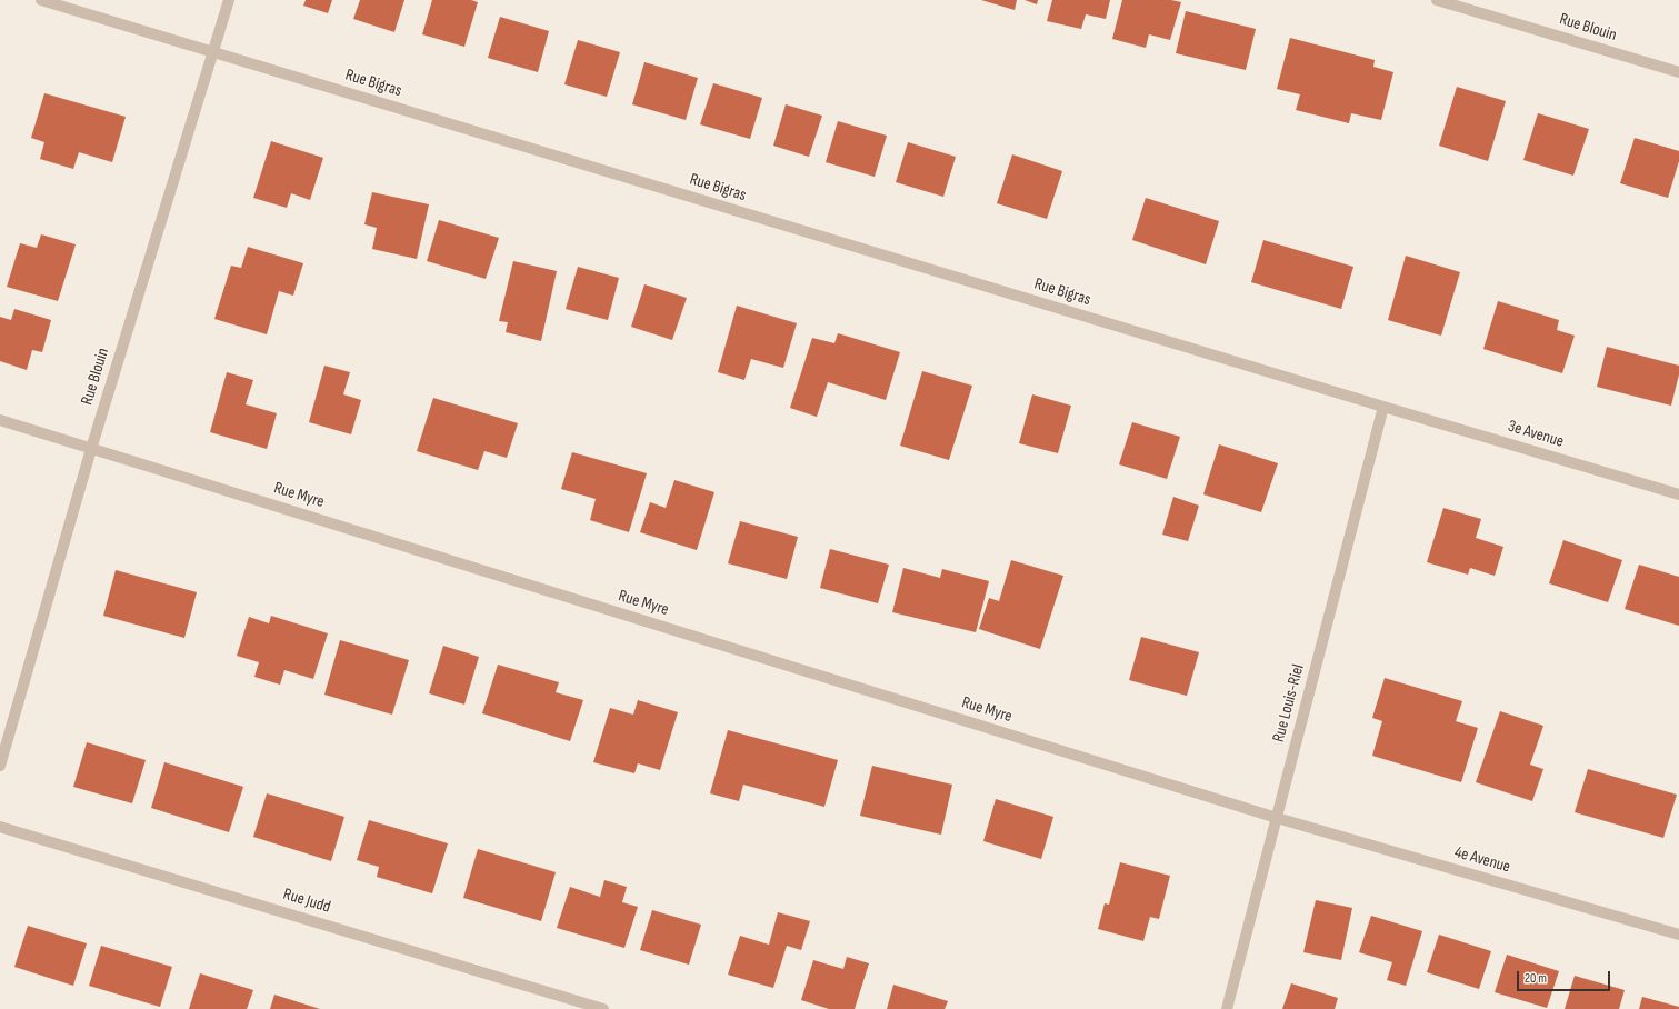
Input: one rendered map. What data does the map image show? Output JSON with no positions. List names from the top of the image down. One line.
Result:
{"streets":{"street":["Rue Blouin","Rue Bigras","3e Avenue","Rue Myre","Rue Louis-Riel","4e Avenue","Rue Judd"]},"crossings":[["Rue Blouin","Rue Bigras"],["Rue Blouin","Rue Myre"],["Rue Bigras","3e Avenue"],["Rue Bigras","Rue Louis-Riel"],["3e Avenue","Rue Louis-Riel"],["Rue Myre","Rue Louis-Riel"],["Rue Myre","4e Avenue"],["Rue Louis-Riel","4e Avenue"]],"scale_bar":"20 m"}
